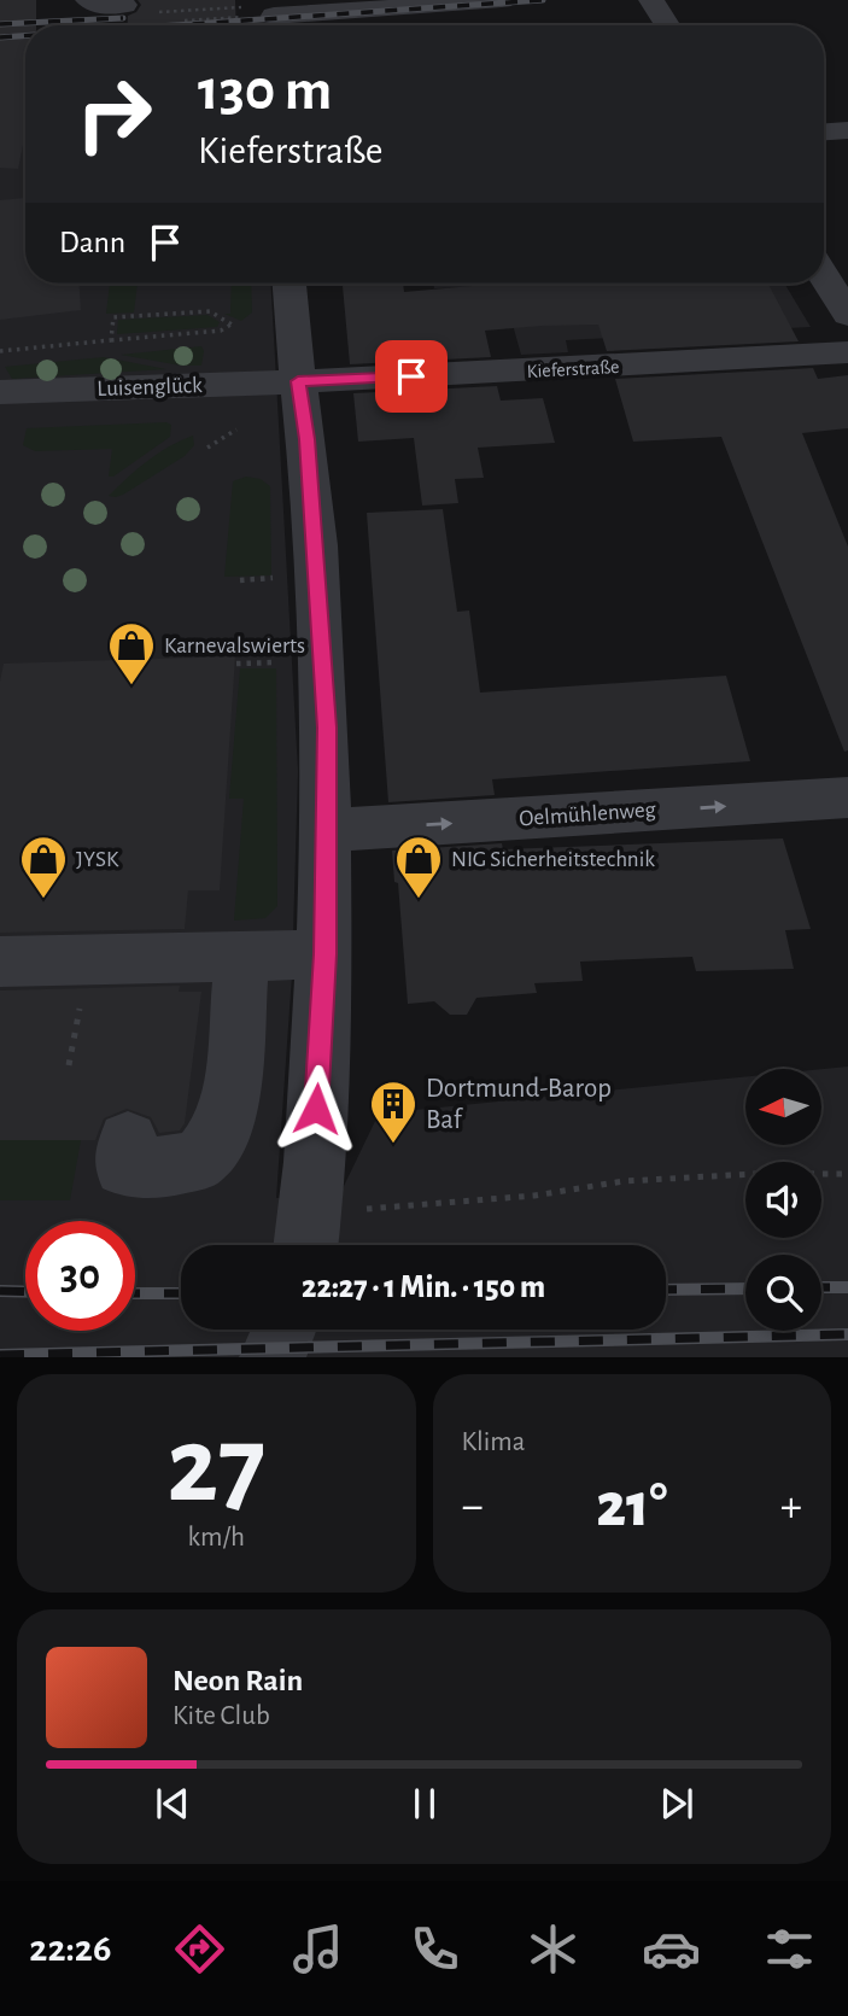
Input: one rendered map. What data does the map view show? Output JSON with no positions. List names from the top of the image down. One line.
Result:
{"streets":{"street":["Kieferstraße","Luisenglück","Oelmühlenweg"]},"crossings":[["Kieferstraße","Luisenglück"]],"one_way":["Oelmühlenweg"],"places":{"shop":["Karnevalswierts","JYSK","NIG Sicherheitstechnik"],"building":["Dortmund-Barop Baf"]},"north":"left","page":{"turn":["130 m","Kieferstraße"],"then":"Dann","limit":"30","trip":"22:27 · 1 Min. · 150 m","tile":[["27","km/h"],"Klima"],"heat":["−","21°","+"],"song":["Neon Rain","Kite Club"],"tabs":"22:26"}}
